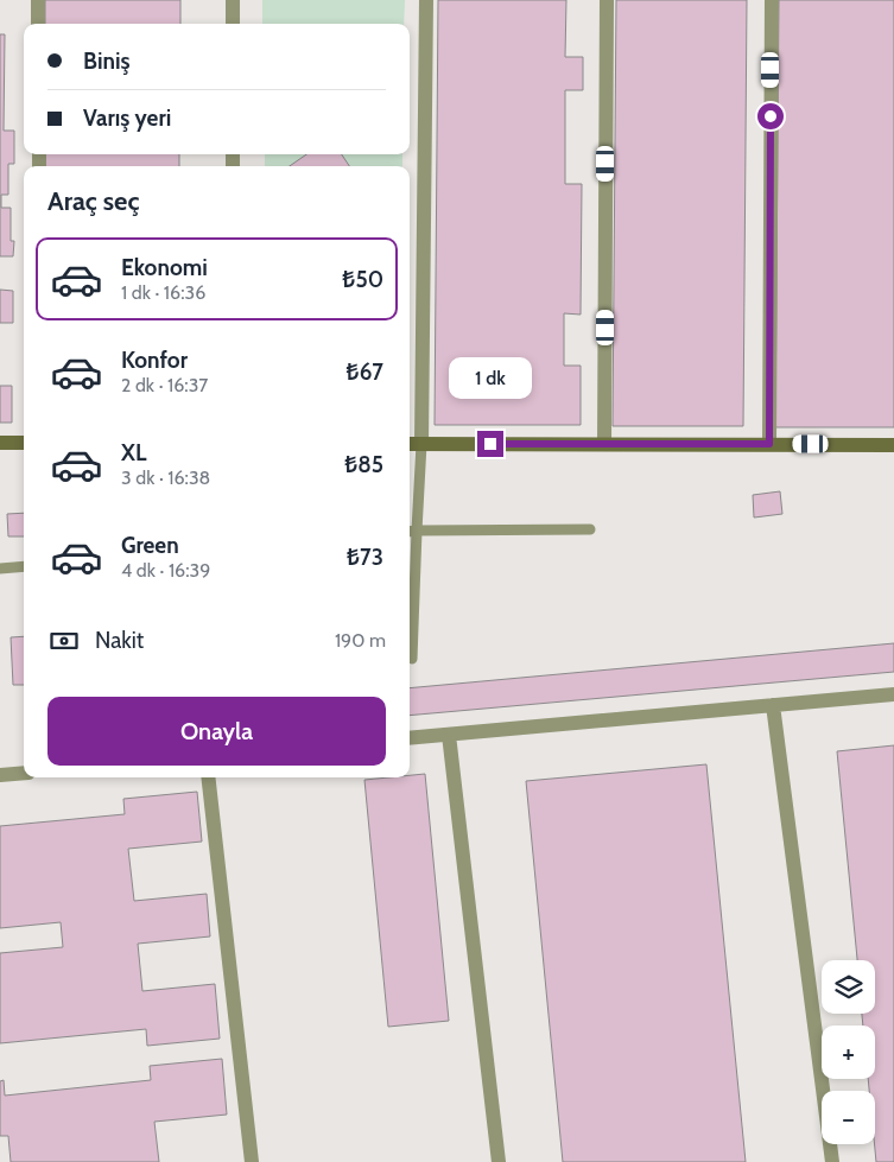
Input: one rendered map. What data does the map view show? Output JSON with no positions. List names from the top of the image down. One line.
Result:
{"page":{"banner":["Biniş","Varış yeri"],"heading":"Araç seç","list":[{"name":"Ekonomi","note":"1 dk · 16:36","value":"₺50"},{"name":"Konfor","note":"2 dk · 16:37","value":"₺67"},{"name":"XL","note":"3 dk · 16:38","value":"₺85"},{"name":"Green","note":"4 dk · 16:39","value":"₺73"}],"bubble":"1 dk","pay":["Nakit","190 m"],"buttons":"Onayla","map_buttons":["+","−"]}}
